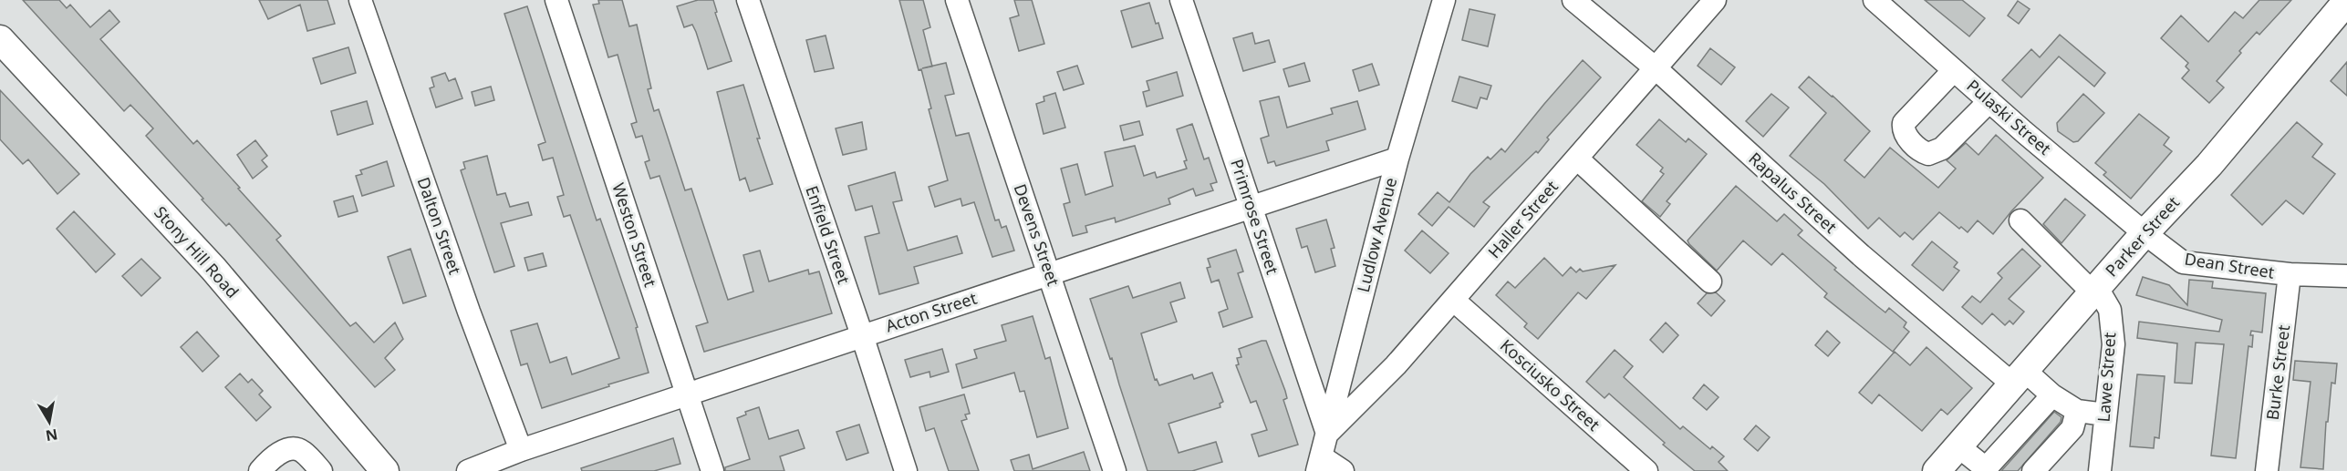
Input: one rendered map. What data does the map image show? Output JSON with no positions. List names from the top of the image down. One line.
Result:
{"streets":{"main road":["Parker Street","Stony Hill Road"],"street":["Pulaski Street","Rapalus Street","Primrose Street","Haller Street","Dalton Street","Weston Street","Enfield Street","Devens Street","Ludlow Avenue","Dean Street","Acton Street","Burke Street","Lawe Street","Kosciusko Street"]},"crossings":[["Pulaski Street","Parker Street"],["Pulaski Street","Dean Street"],["Rapalus Street","Haller Street"],["Rapalus Street","Parker Street"],["Primrose Street","Haller Street"],["Primrose Street","Ludlow Avenue"],["Primrose Street","Acton Street"],["Haller Street","Ludlow Avenue"],["Haller Street","Kosciusko Street"],["Dalton Street","Acton Street"],["Weston Street","Acton Street"],["Enfield Street","Acton Street"],["Devens Street","Acton Street"],["Ludlow Avenue","Acton Street"],["Parker Street","Dean Street"],["Parker Street","Lawe Street"],["Dean Street","Burke Street"]],"north":"bottom"}
